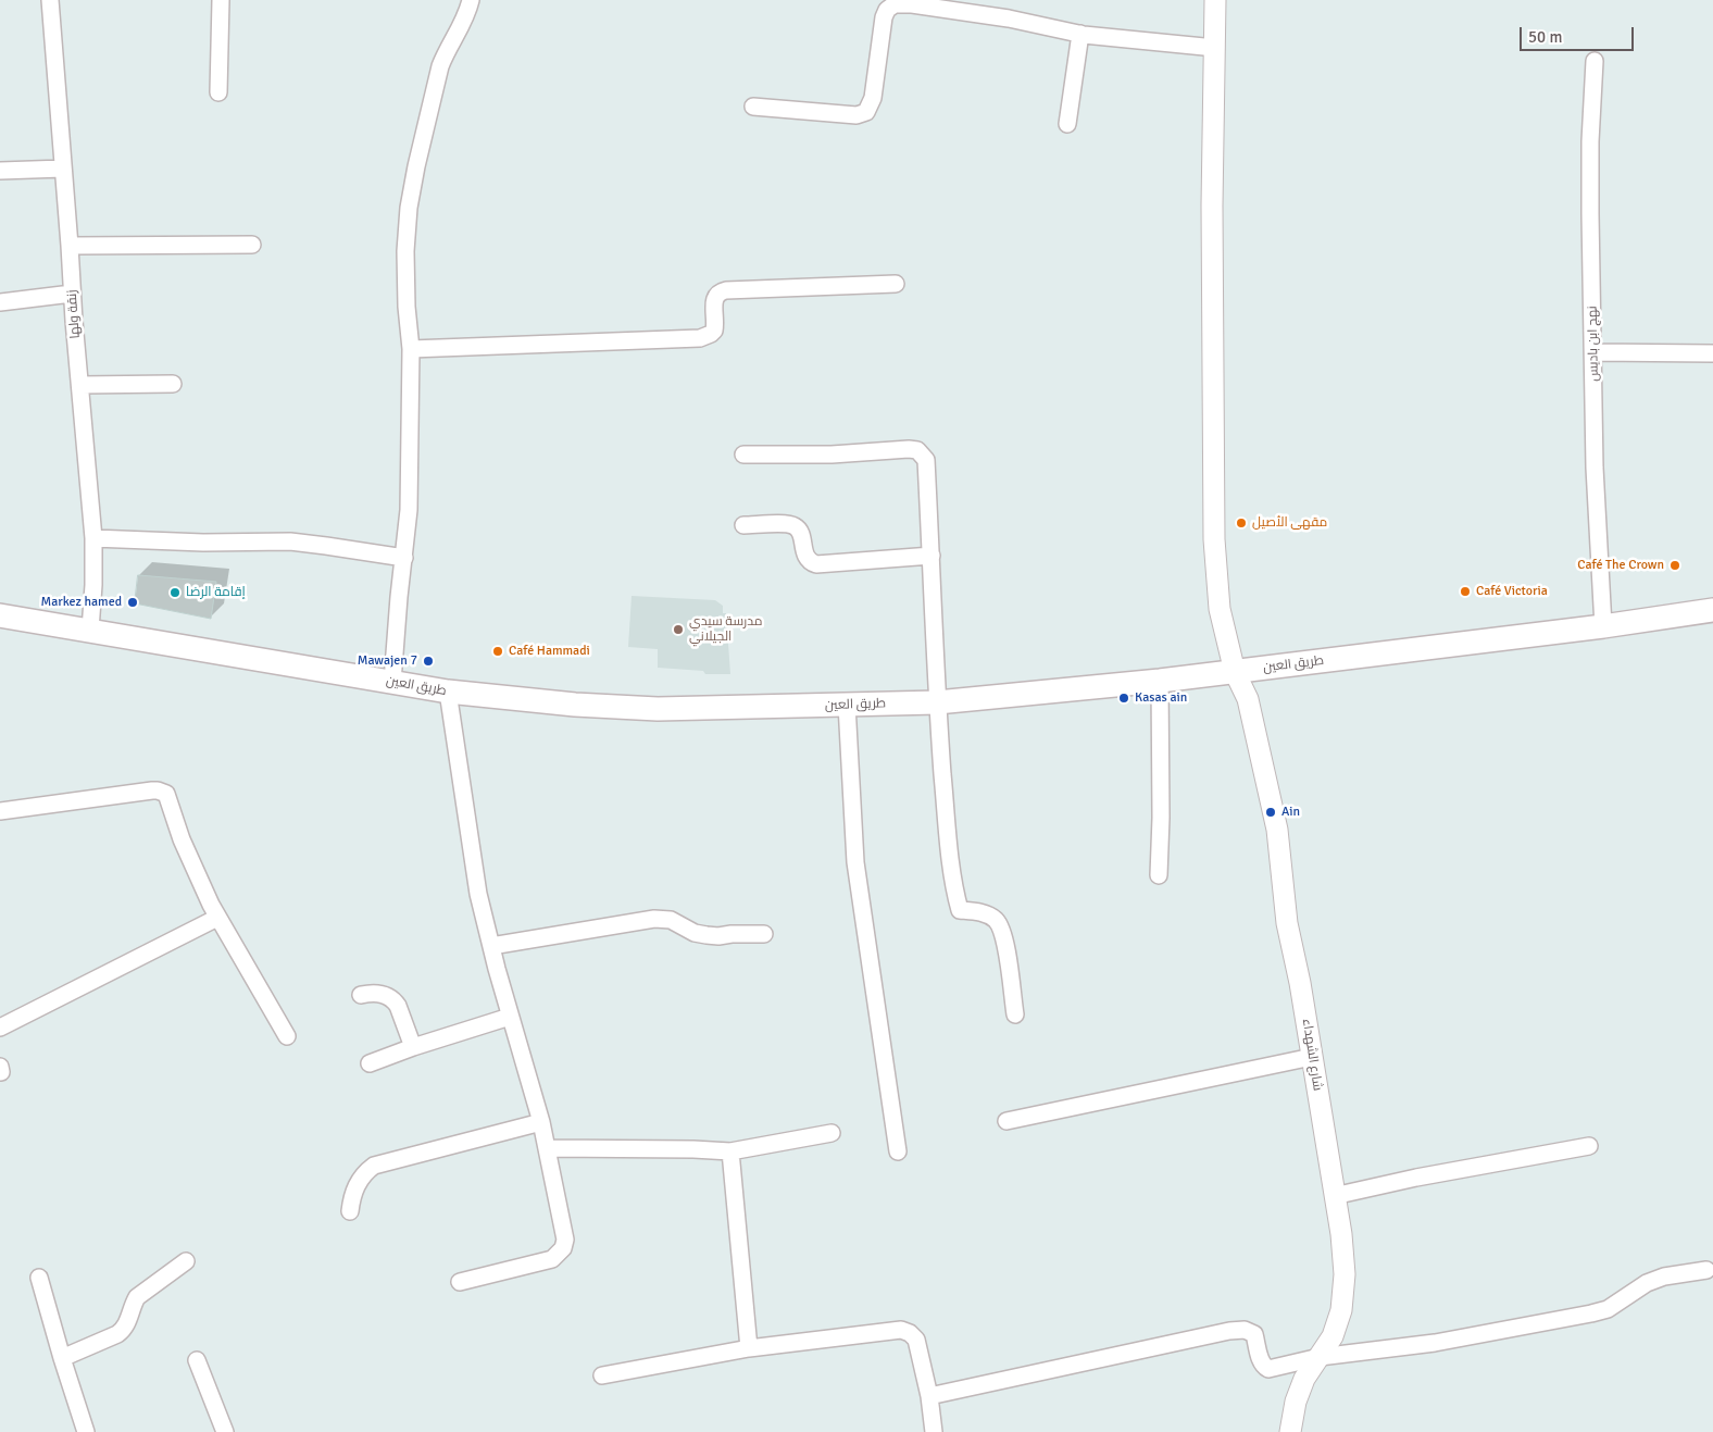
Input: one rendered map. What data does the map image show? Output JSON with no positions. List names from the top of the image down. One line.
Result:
{"streets":{"main road":["طريق العين"],"street":["زنقة ولها","نهج ابن باديس","شارع الشهداء"]},"crossings":[["زنقة ولها","طريق العين"],["نهج ابن باديس","طريق العين"],["طريق العين","شارع الشهداء"]],"places":["مقهى الأصيل","Café The Crown","Café Victoria","إقامة الرضا","Markez hamed","مدرسة سيدي الجيلاني","Café Hammadi","Mawajen 7","Kasas ain","Ain"],"scale_bar":"50 m"}
